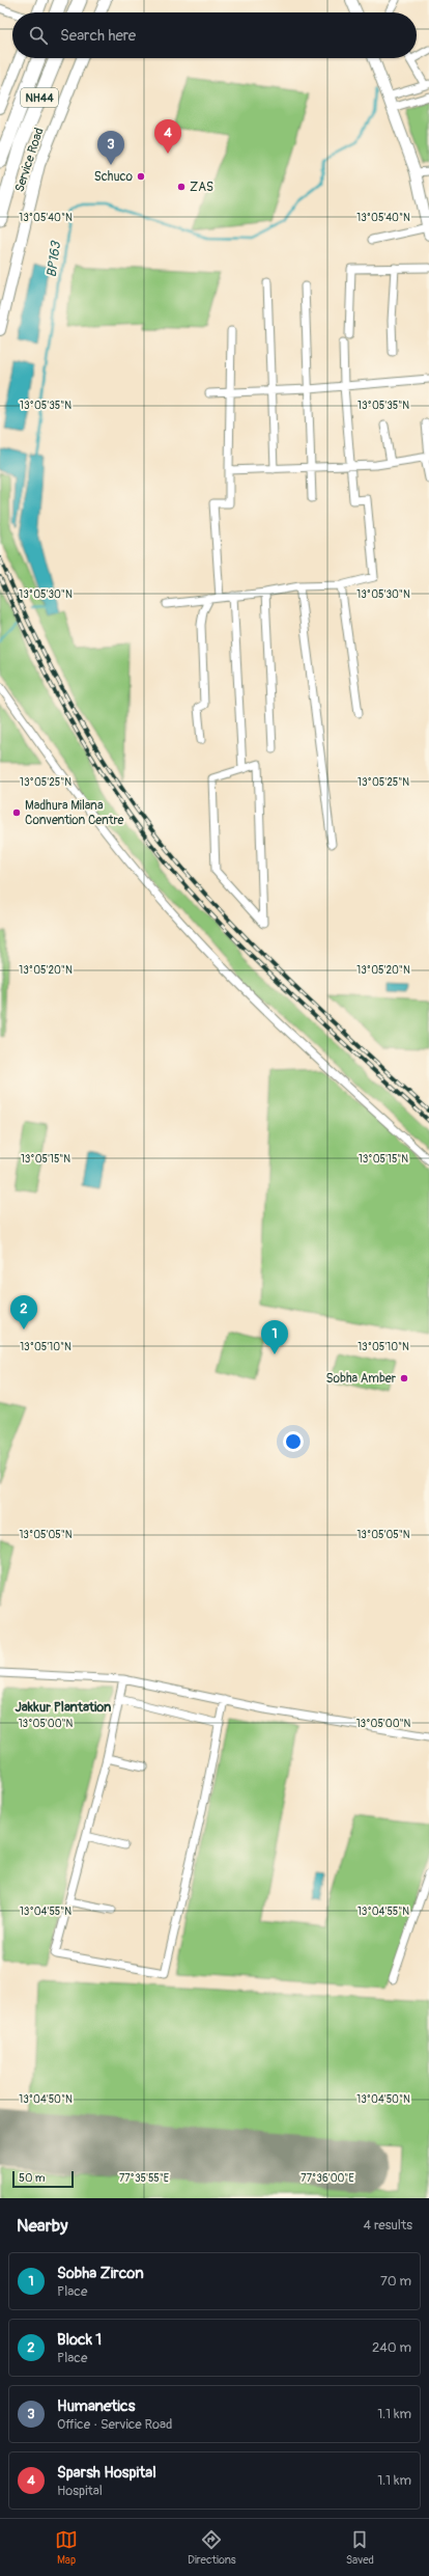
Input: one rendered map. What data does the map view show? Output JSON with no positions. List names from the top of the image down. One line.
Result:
{"streets":{"highway":["NH44"],"main road":["Service Road"]},"districts":["Jakkur Plantation"],"water":["BP163"],"places":["Schuco","ZAS","Madhura Milana Convention Centre","Sobha Amber"],"scale_bar":"50 m","page":{"search":"Search here","pins":["4","3","2","1"],"scale":"50 m","heading":["Nearby","4 results"],"list":[{"mark":"1","name":"Sobha Zircon","note":"Place","value":"70 m"},{"mark":"2","name":"Block 1","note":"Place","value":"240 m"},{"mark":"3","name":"Humanetics","note":"Office · Service Road","value":"1.1 km"},{"mark":"4","name":"Sparsh Hospital","note":"Hospital","value":"1.1 km"}],"nav":["Map","Directions","Saved"]},"coordinates":["13°05'40\"N","13°05'35\"N","13°05'30\"N","13°05'25\"N","13°05'20\"N","13°05'15\"N","13°05'10\"N","13°05'05\"N","13°05'00\"N","13°04'55\"N","13°04'50\"N","77°35'55\"E","77°36'00\"E"]}
